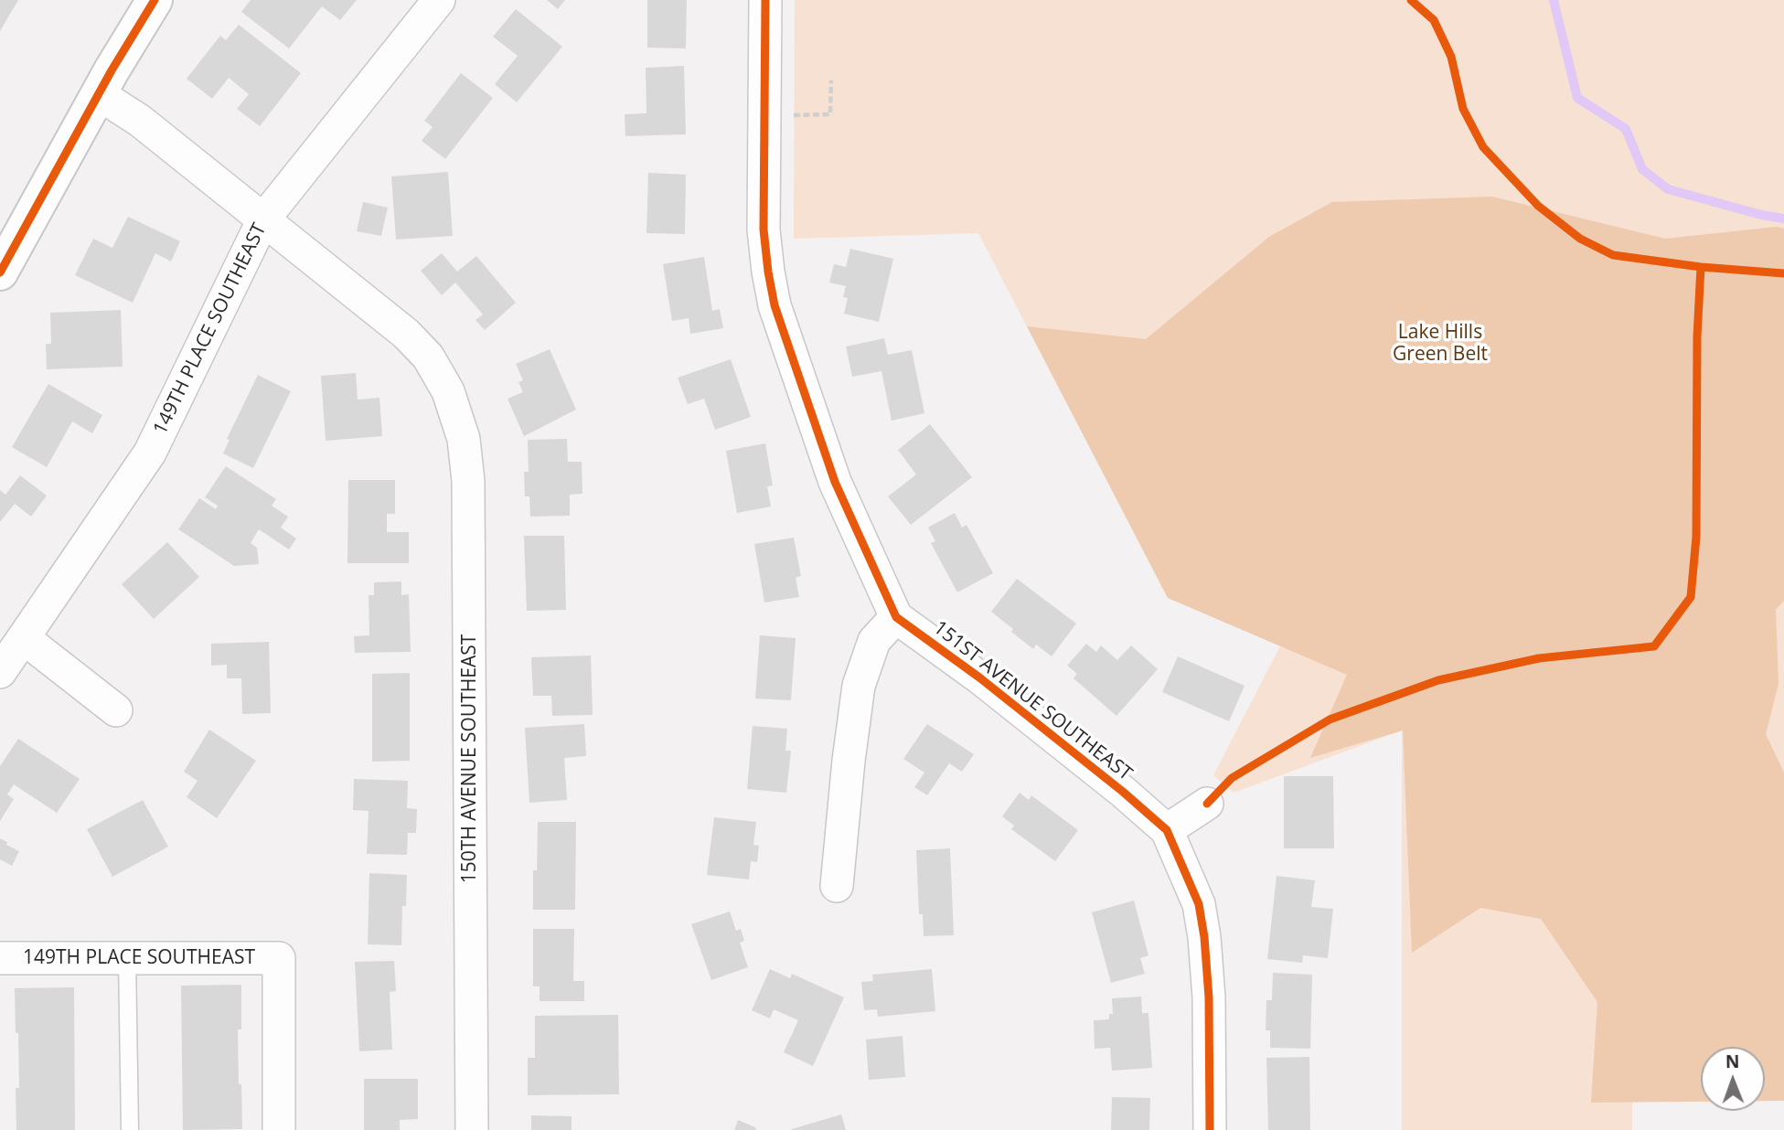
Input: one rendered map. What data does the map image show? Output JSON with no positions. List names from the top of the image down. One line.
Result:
{"streets":{"street":["149TH PLACE SOUTHEAST","151ST AVENUE SOUTHEAST","150TH AVENUE SOUTHEAST"]},"crossings":[["149TH PLACE SOUTHEAST","150TH AVENUE SOUTHEAST"]],"parks":["Lake Hills Green Belt"],"north":"top"}
